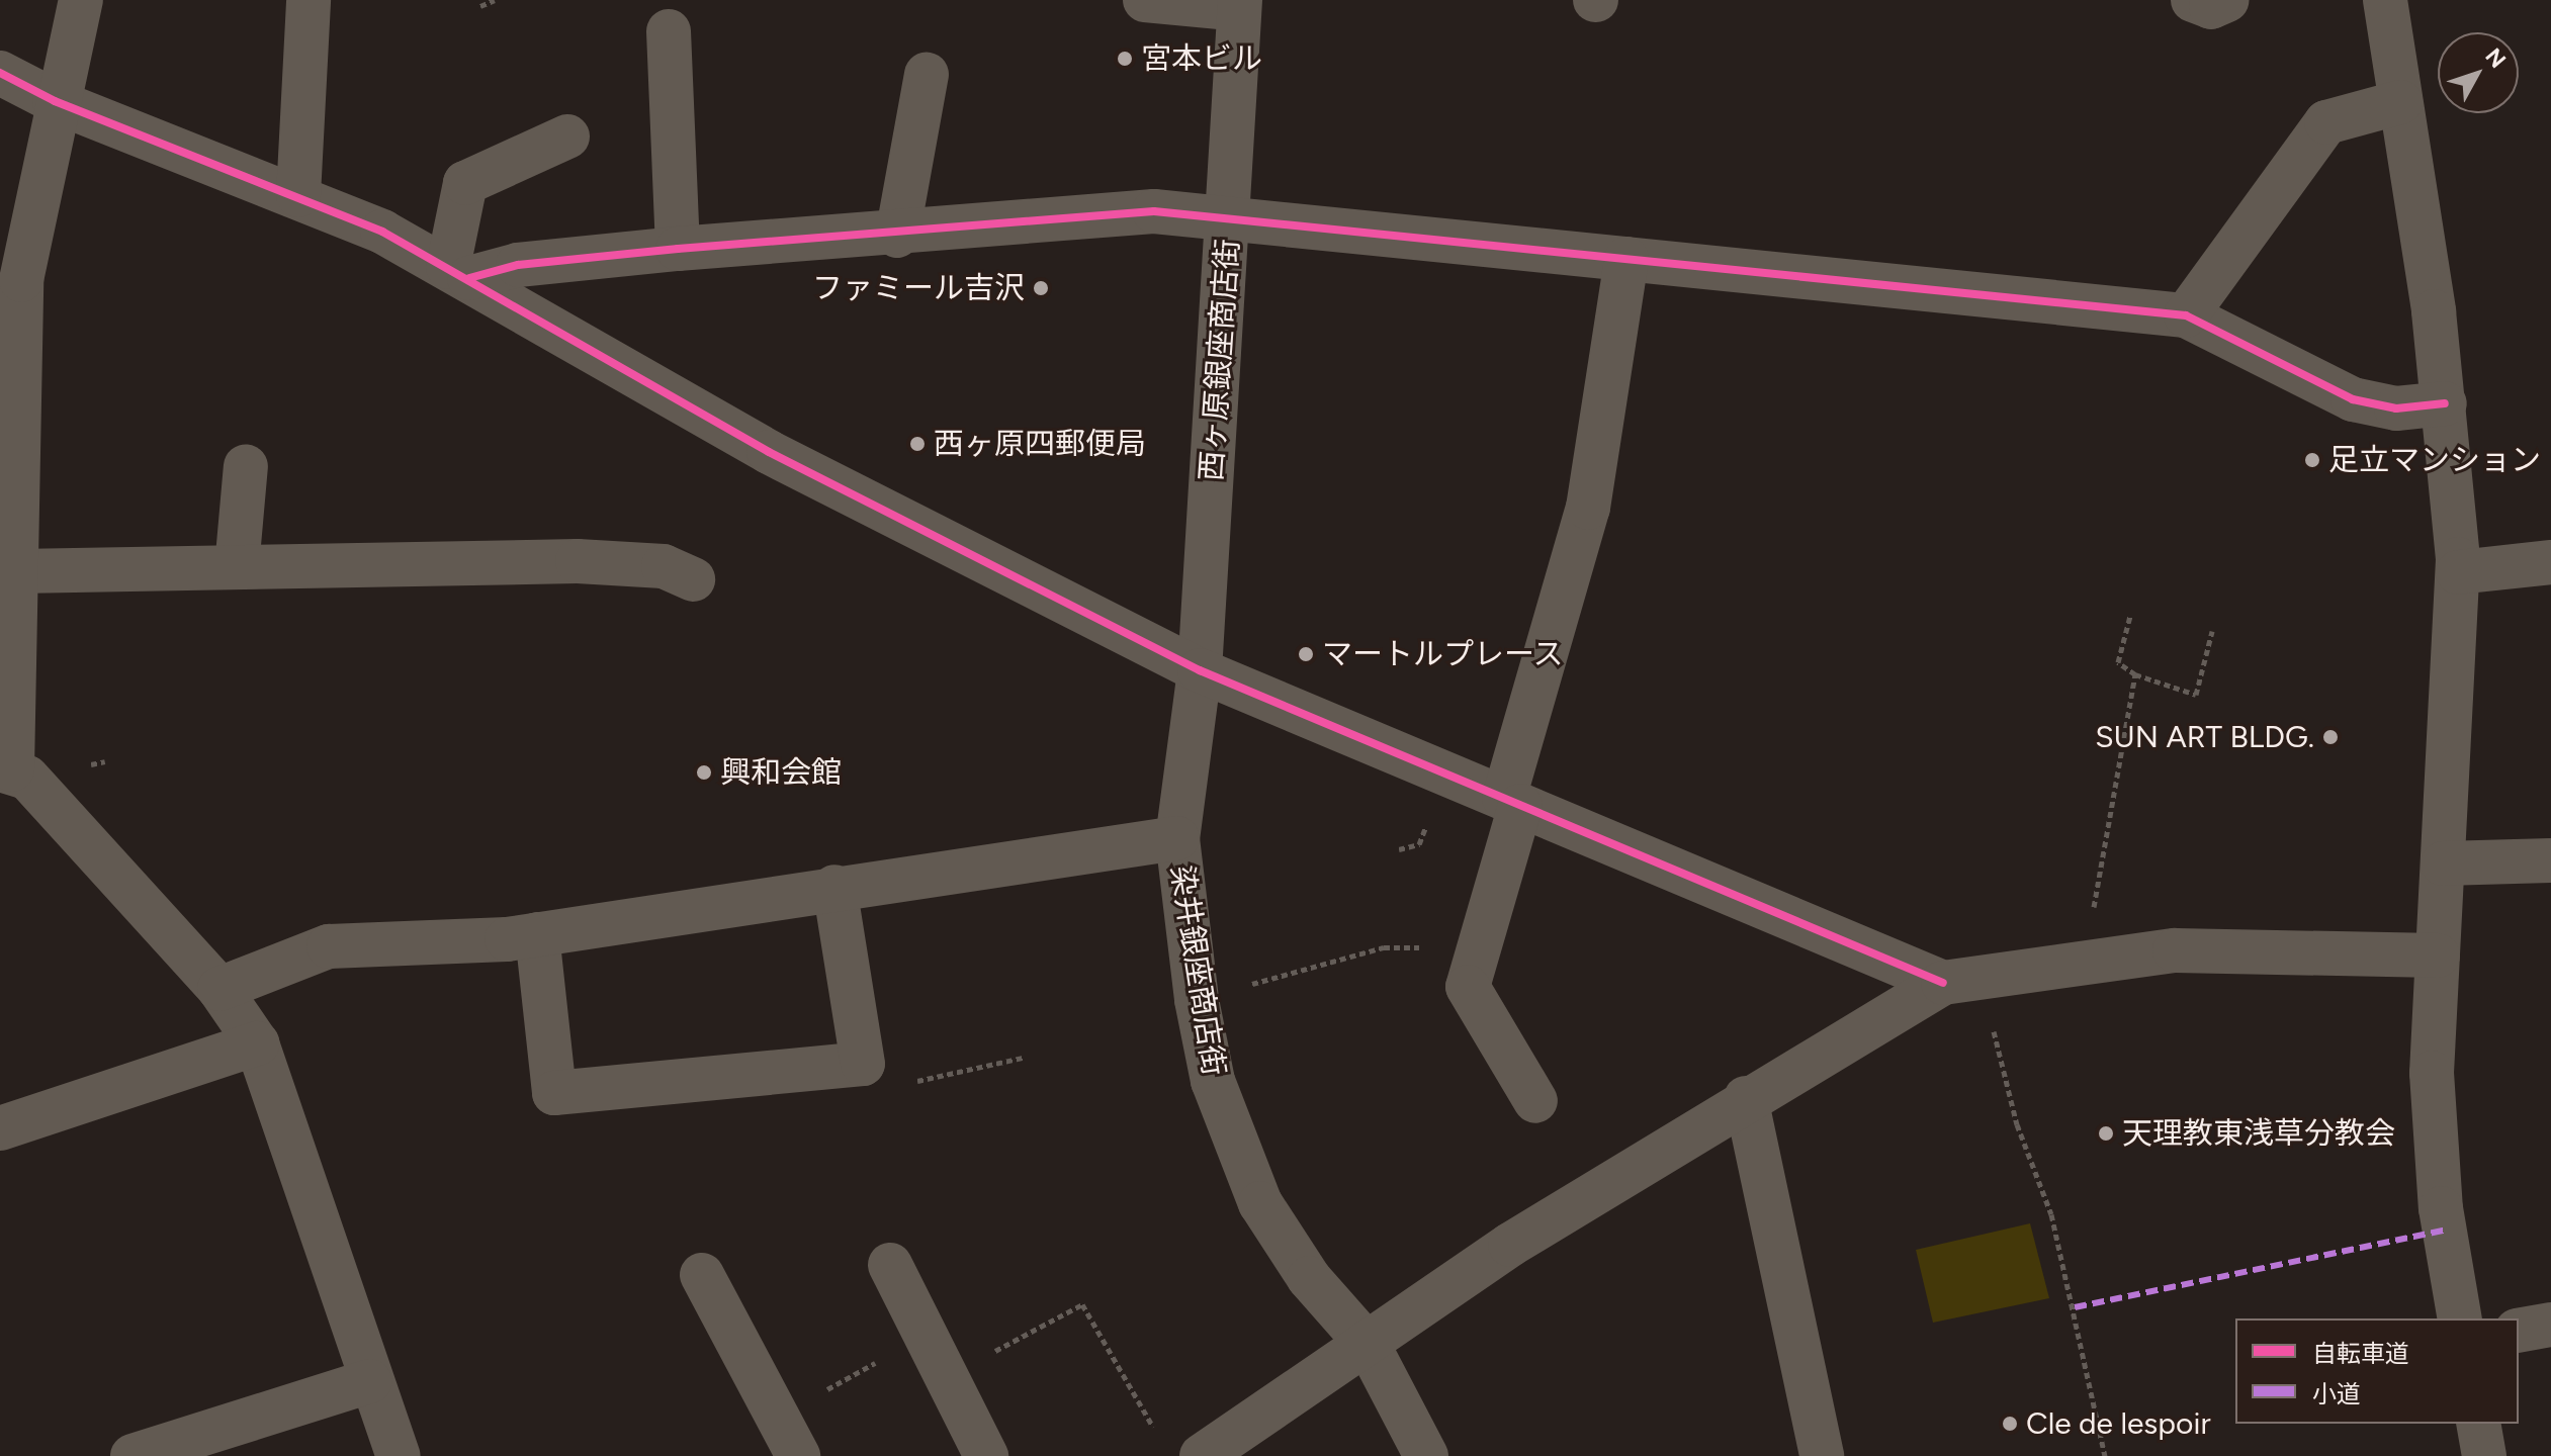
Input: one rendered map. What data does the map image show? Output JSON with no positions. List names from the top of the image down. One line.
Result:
{"streets":{"street":["西ヶ原銀座商店街","染井銀座商店街"]},"crossings":[["西ヶ原銀座商店街","染井銀座商店街"]],"places":["宮本ビル","ファミール吉沢","西ヶ原四郵便局","足立マンション","マートルプレース","SUN ART BLDG.","興和会館","天理教東浅草分教会","Cle de lespoir"],"legend":["自転車道","小道"],"north":"top right"}
